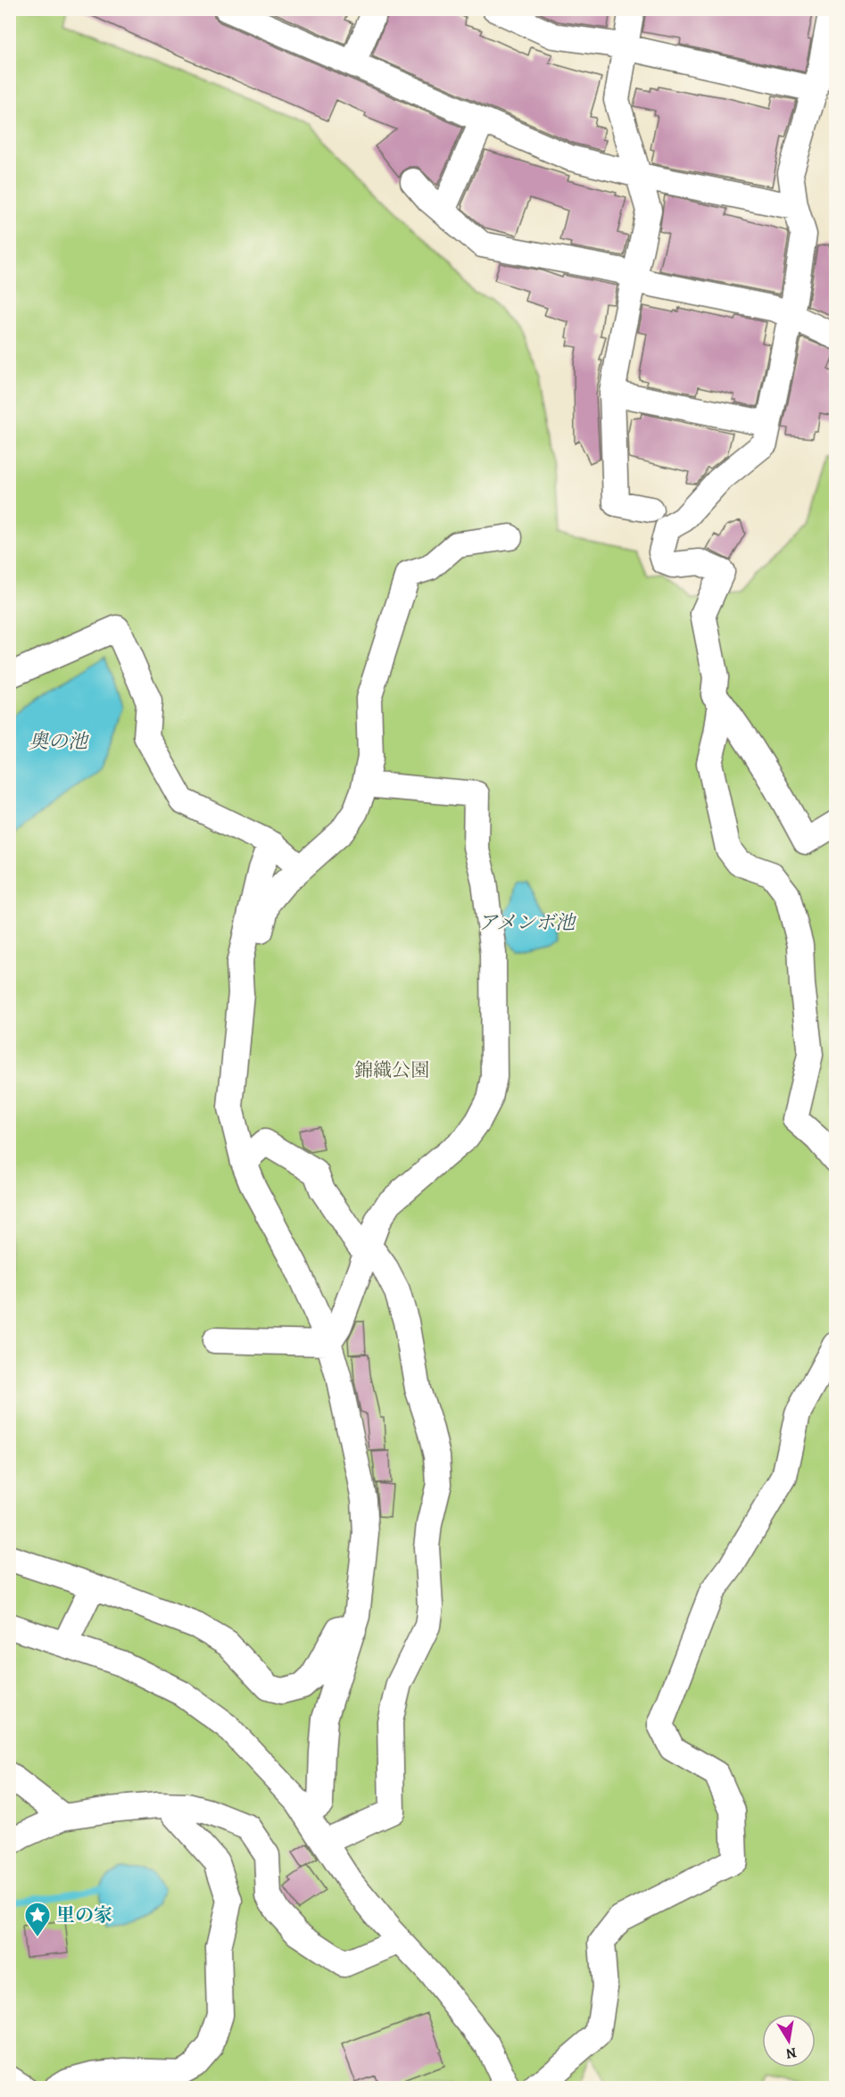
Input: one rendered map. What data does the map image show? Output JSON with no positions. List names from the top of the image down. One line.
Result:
{"water":["奥の池","アメンボ池"],"parks":["錦織公園"],"places":{"place":["里の家"]},"north":"bottom"}
